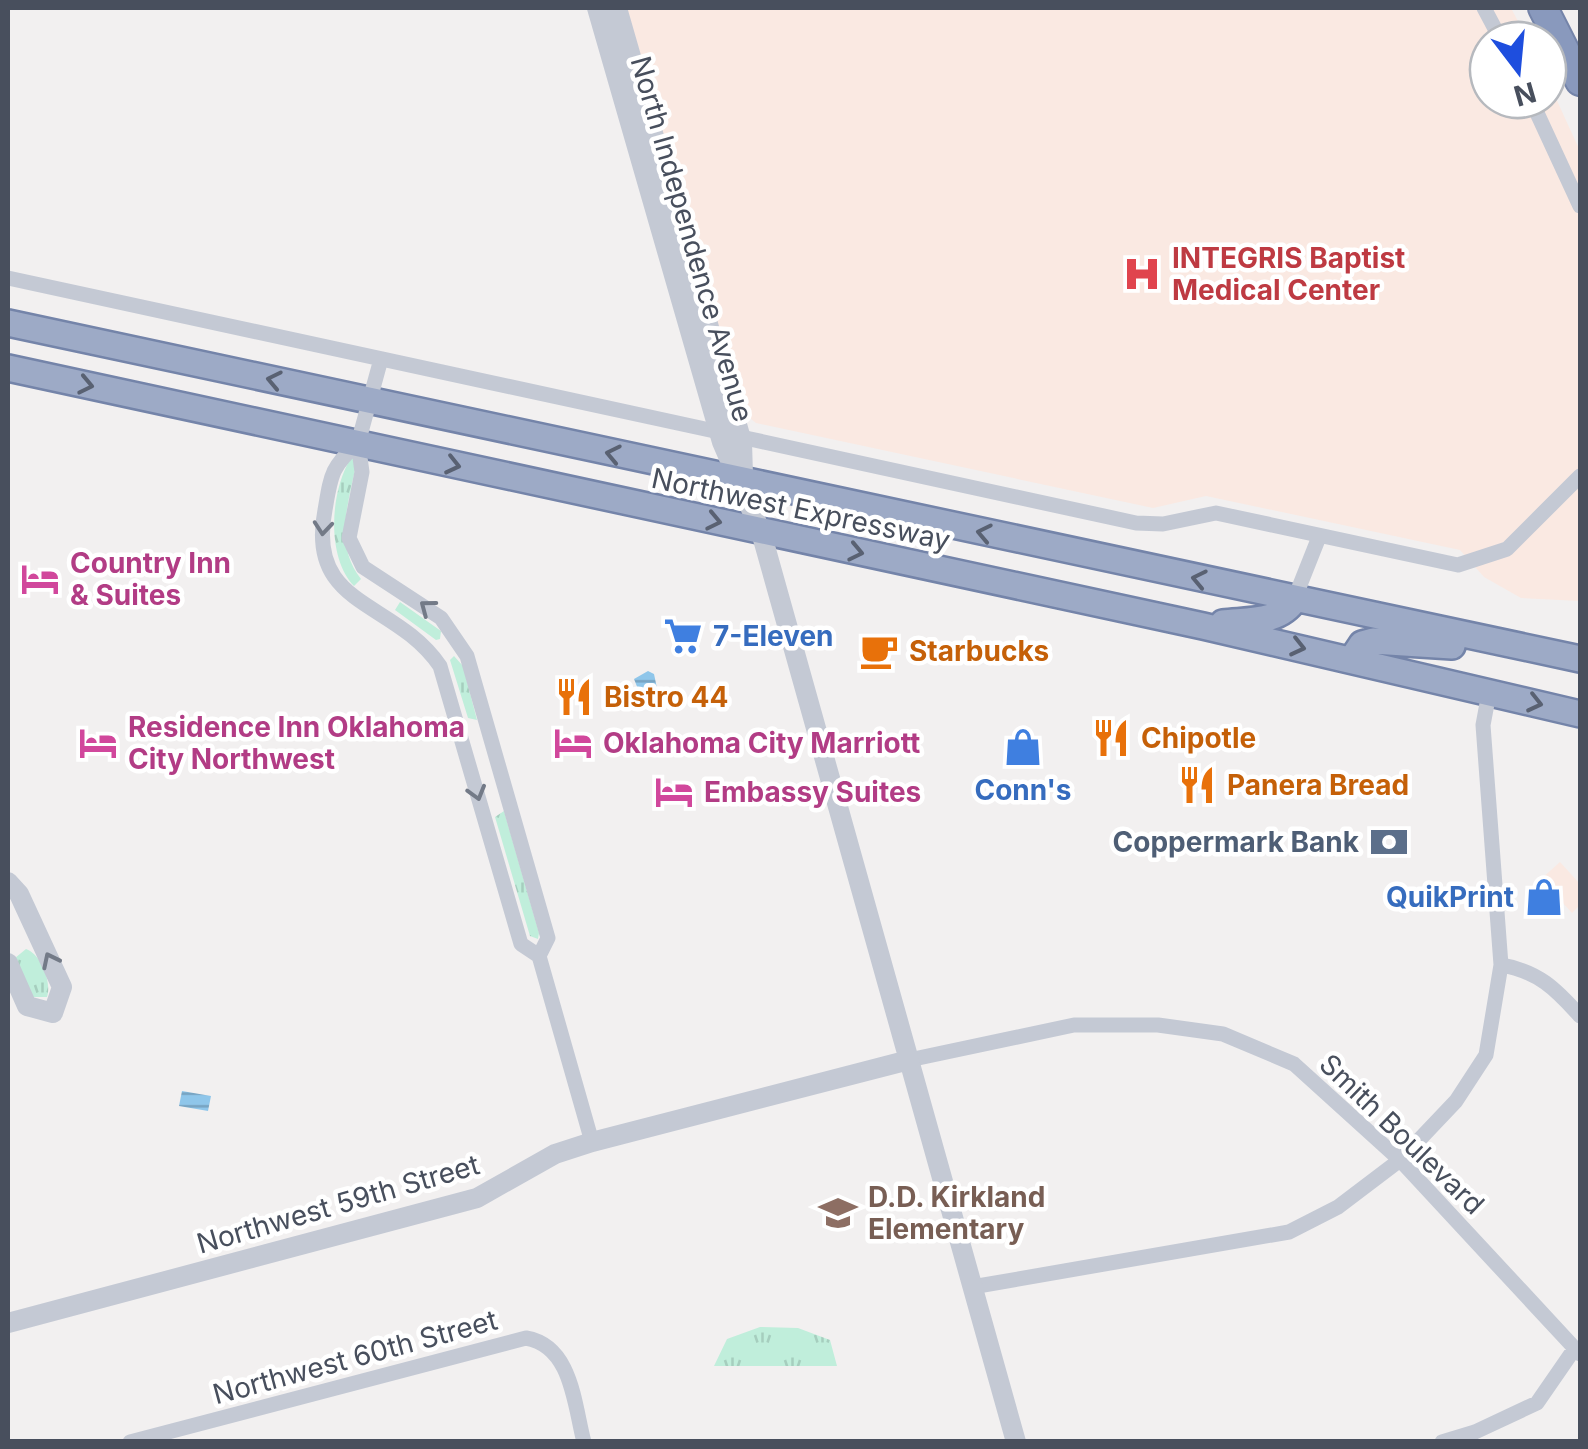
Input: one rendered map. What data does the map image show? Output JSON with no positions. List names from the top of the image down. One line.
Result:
{"streets":{"highway":["Northwest Expressway"],"street":["North Independence Avenue","Smith Boulevard","Northwest 59th Street","Northwest 60th Street"]},"crossings":[["North Independence Avenue","Northwest Expressway"],["North Independence Avenue","Smith Boulevard"],["North Independence Avenue","Northwest 59th Street"],["Smith Boulevard","Northwest 59th Street"]],"places":{"hospital":["INTEGRIS Baptist Medical Center"],"hotel":["Country Inn & Suites","Residence Inn Oklahoma City Northwest","Oklahoma City Marriott","Embassy Suites"],"supermarket":["7-Eleven"],"cafe":["Starbucks"],"restaurant":["Bistro 44","Chipotle","Panera Bread"],"shop":["Conn's","QuikPrint"],"bank":["Coppermark Bank"],"school or university":["D.D. Kirkland Elementary"]},"north":"bottom"}
